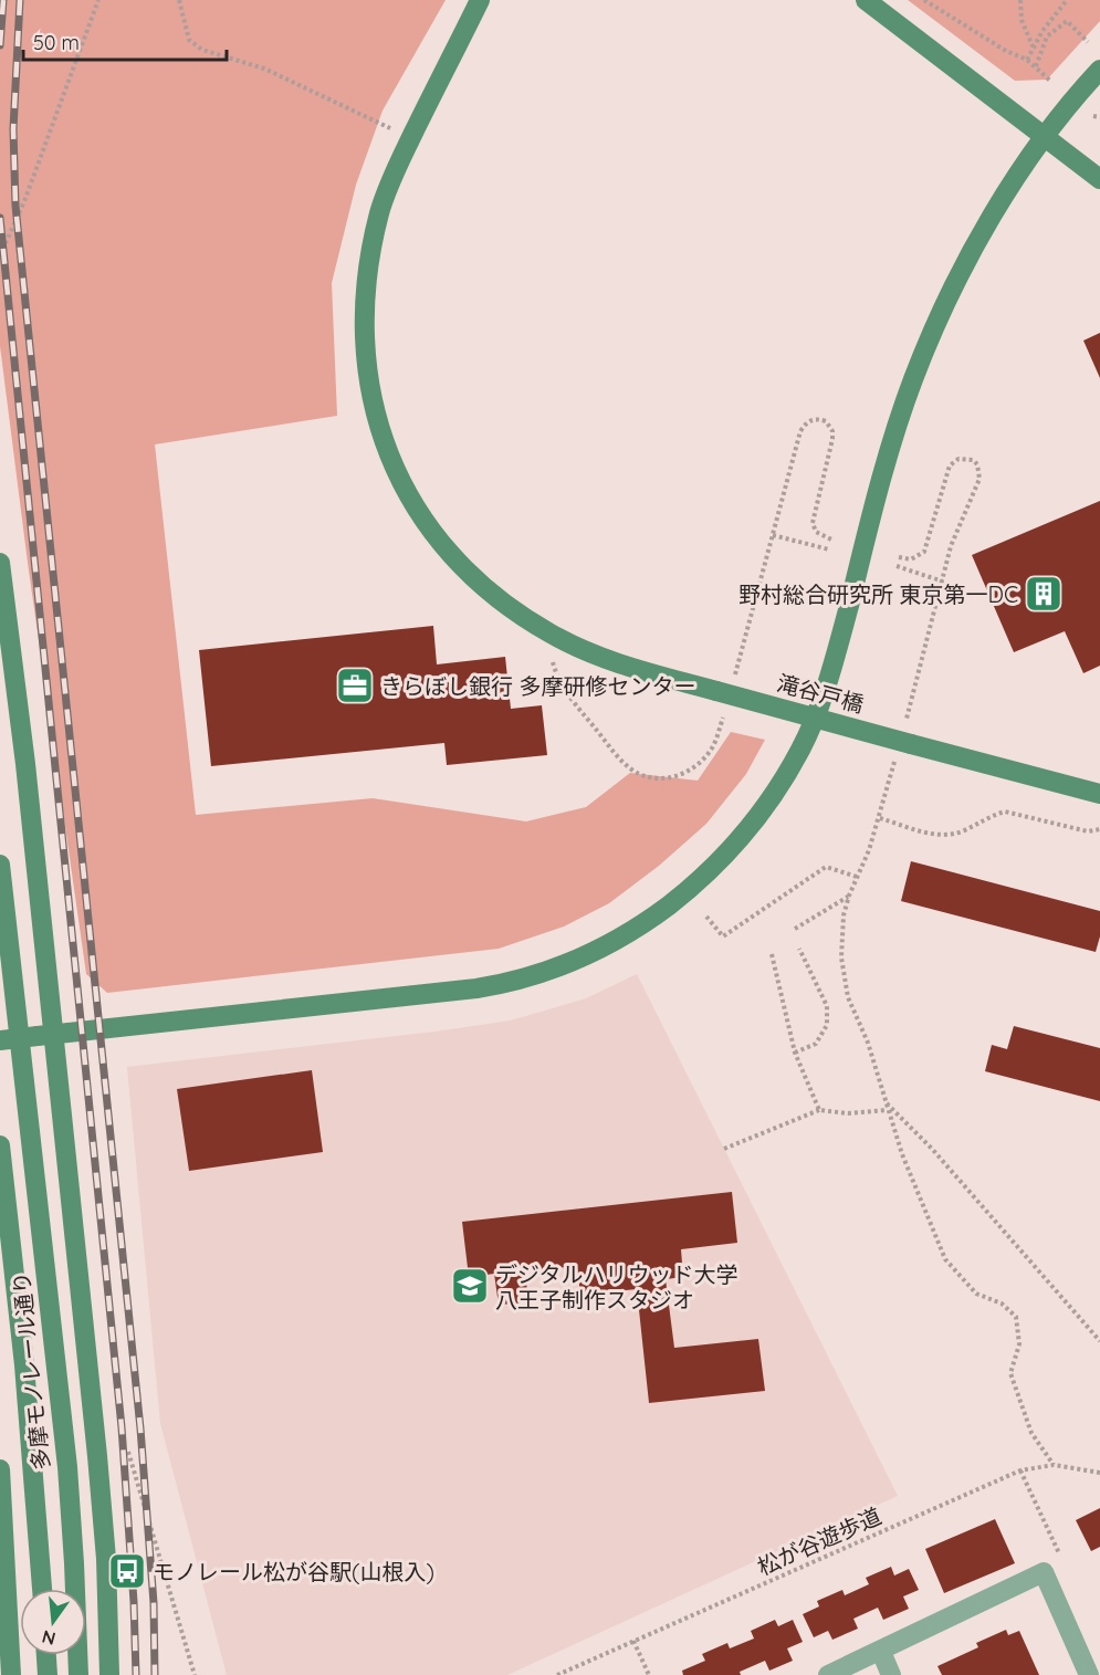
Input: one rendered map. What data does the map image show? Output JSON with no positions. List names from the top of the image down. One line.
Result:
{"streets":{"street":["滝谷戸橋","多摩モノレール通り"],"path":["松が谷遊歩道"]},"places":{"building":["野村総合研究所 東京第一DC"],"office":["きらぼし銀行 多摩研修センター"],"school or university":["デジタルハリウッド大学 八王子制作スタジオ"],"bus stop":["モノレール松が谷駅(山根入)"]},"scale_bar":"50 m","north":"bottom"}
